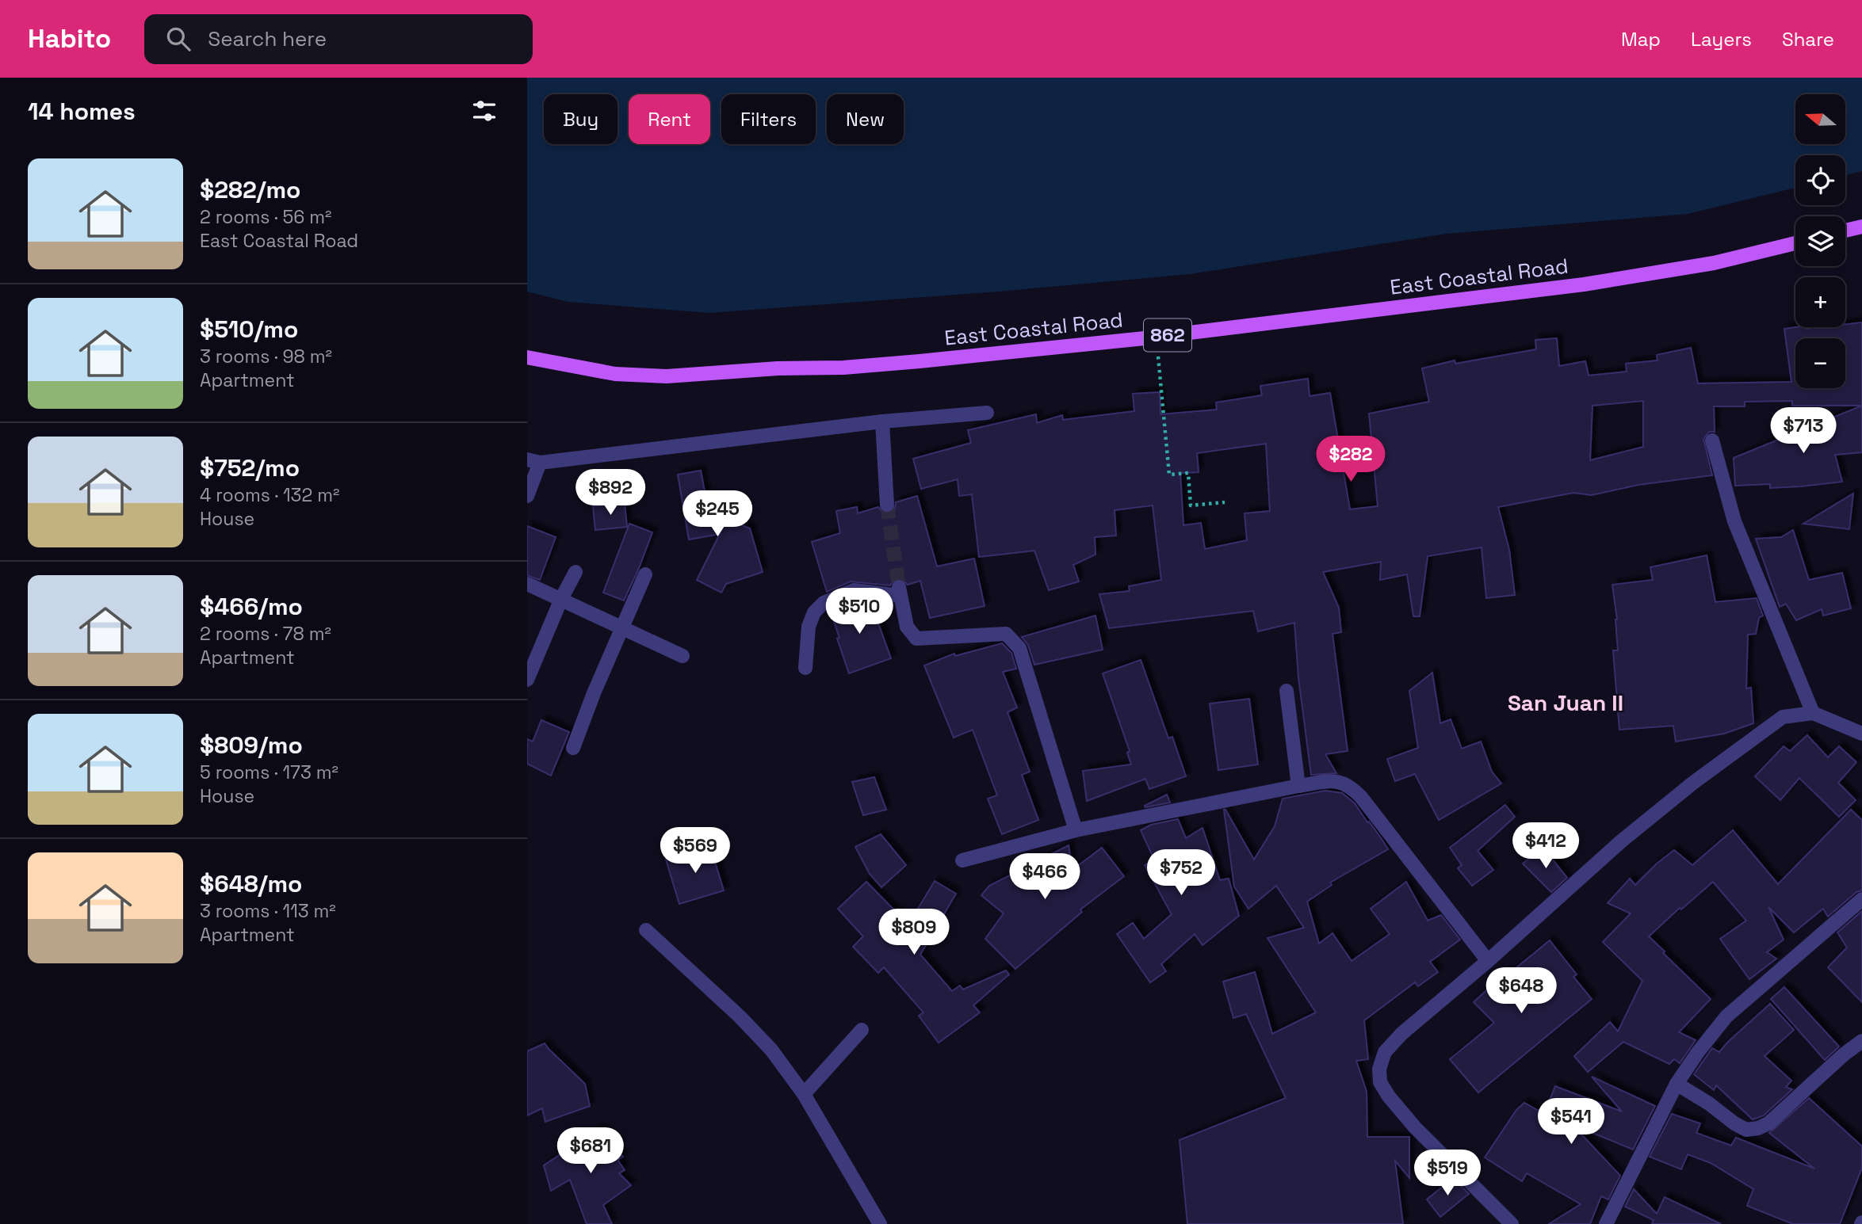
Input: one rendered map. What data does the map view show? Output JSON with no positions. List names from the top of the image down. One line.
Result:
{"streets":{"main road":["East Coastal Road","862"]},"districts":["San Juan II"],"north":"left","page":{"header":"Habito","search":"Search here","nav":["Map","Layers","Share"],"heading":"14 homes","map_buttons":["+","−"],"chip":["Buy","Rent","Filters","New"],"list":[{"name":"$282/mo","note":"2 rooms · 56 m² · East Coastal Road"},{"name":"$510/mo","note":"3 rooms · 98 m² · Apartment"},{"name":"$752/mo","note":"4 rooms · 132 m² · House"},{"name":"$466/mo","note":"2 rooms · 78 m² · Apartment"},{"name":"$809/mo","note":"5 rooms · 173 m² · House"},{"name":"$648/mo","note":"3 rooms · 113 m² · Apartment"}],"price":["$713","$282","$892","$245","$510","$412","$569","$752","$466","$809","$648","$541","$681","$519"]}}
